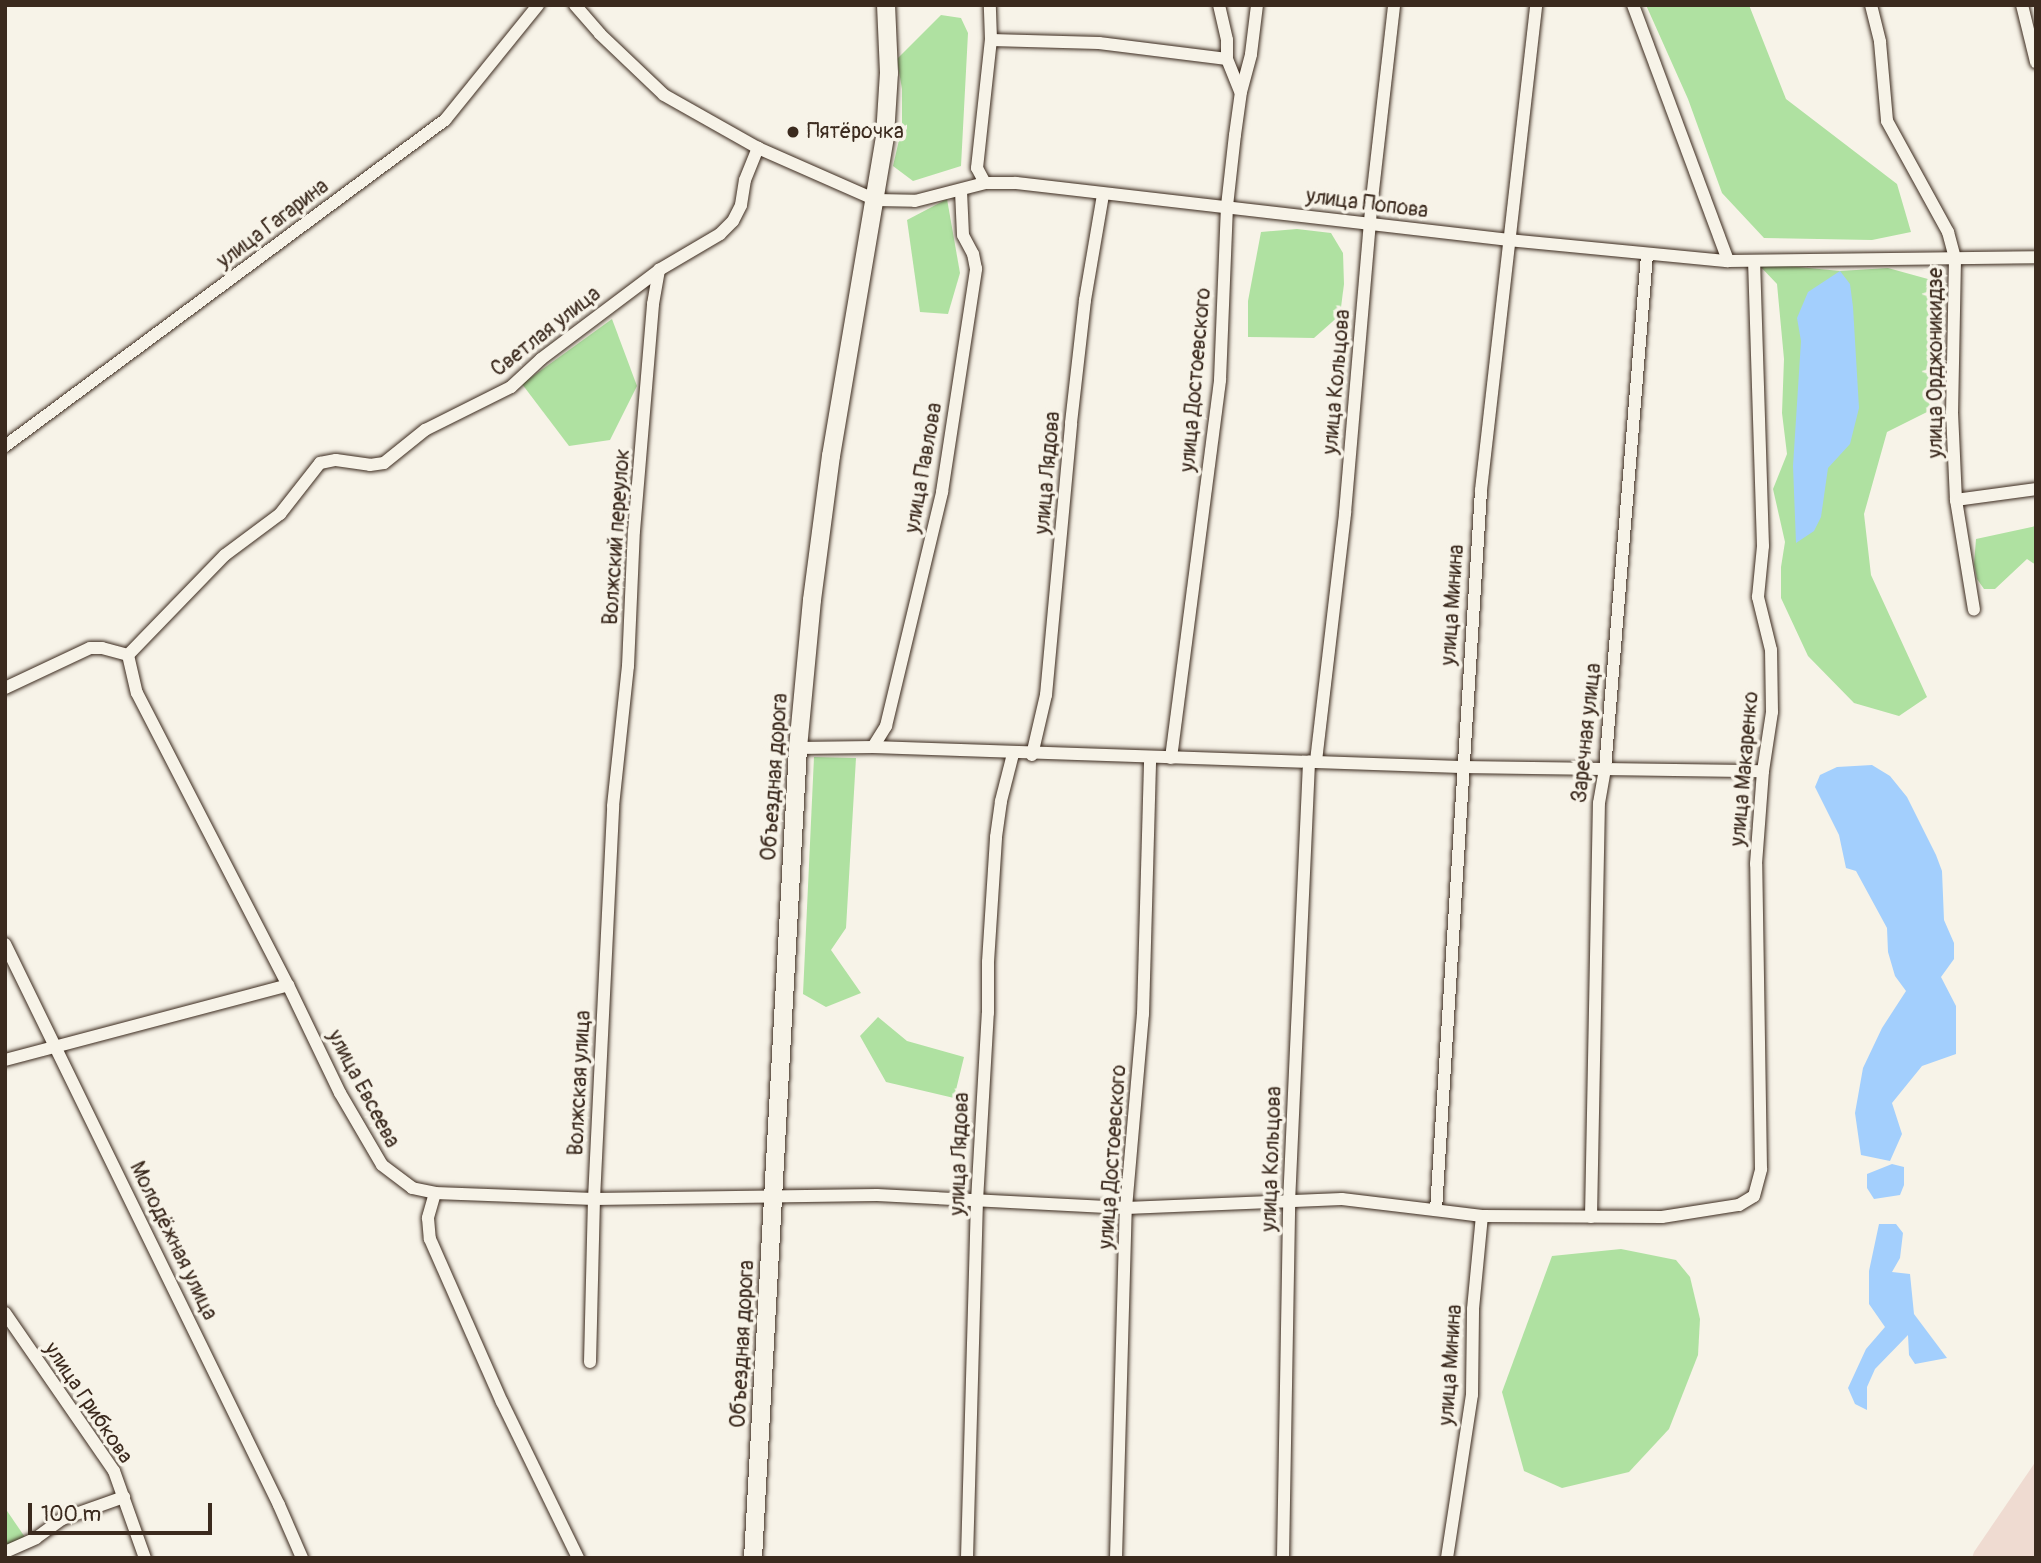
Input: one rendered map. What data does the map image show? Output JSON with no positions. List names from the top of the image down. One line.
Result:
{"streets":{"main road":["Объездная дорога"],"street":["улица Попова","улица Гагарина","Светлая улица","улица Орджоникидзе","улица Достоевского","улица Кольцова","улица Павлова","улица Лядова","Волжский переулок","улица Минина","Заречная улица","улица Макаренко","Волжская улица","улица Евсеева","Молодёжная улица","улица Грибкова"]},"crossings":[["улица Попова","улица Орджоникидзе"],["улица Попова","улица Достоевского"],["улица Попова","улица Кольцова"],["улица Попова","улица Павлова"],["улица Попова","улица Лядова"],["улица Попова","улица Минина"],["улица Попова","Заречная улица"],["улица Попова","улица Макаренко"],["улица Попова","Объездная дорога"],["Светлая улица","Волжский переулок"],["Светлая улица","улица Евсеева"],["улица Достоевского","улица Евсеева"],["улица Кольцова","улица Евсеева"],["улица Лядова","улица Евсеева"],["Волжский переулок","Волжская улица"],["улица Минина","улица Евсеева"],["Заречная улица","улица Евсеева"],["улица Макаренко","улица Евсеева"],["Объездная дорога","улица Евсеева"],["Волжская улица","улица Евсеева"]],"places":["Пятёрочка"],"scale_bar":"100 m"}
